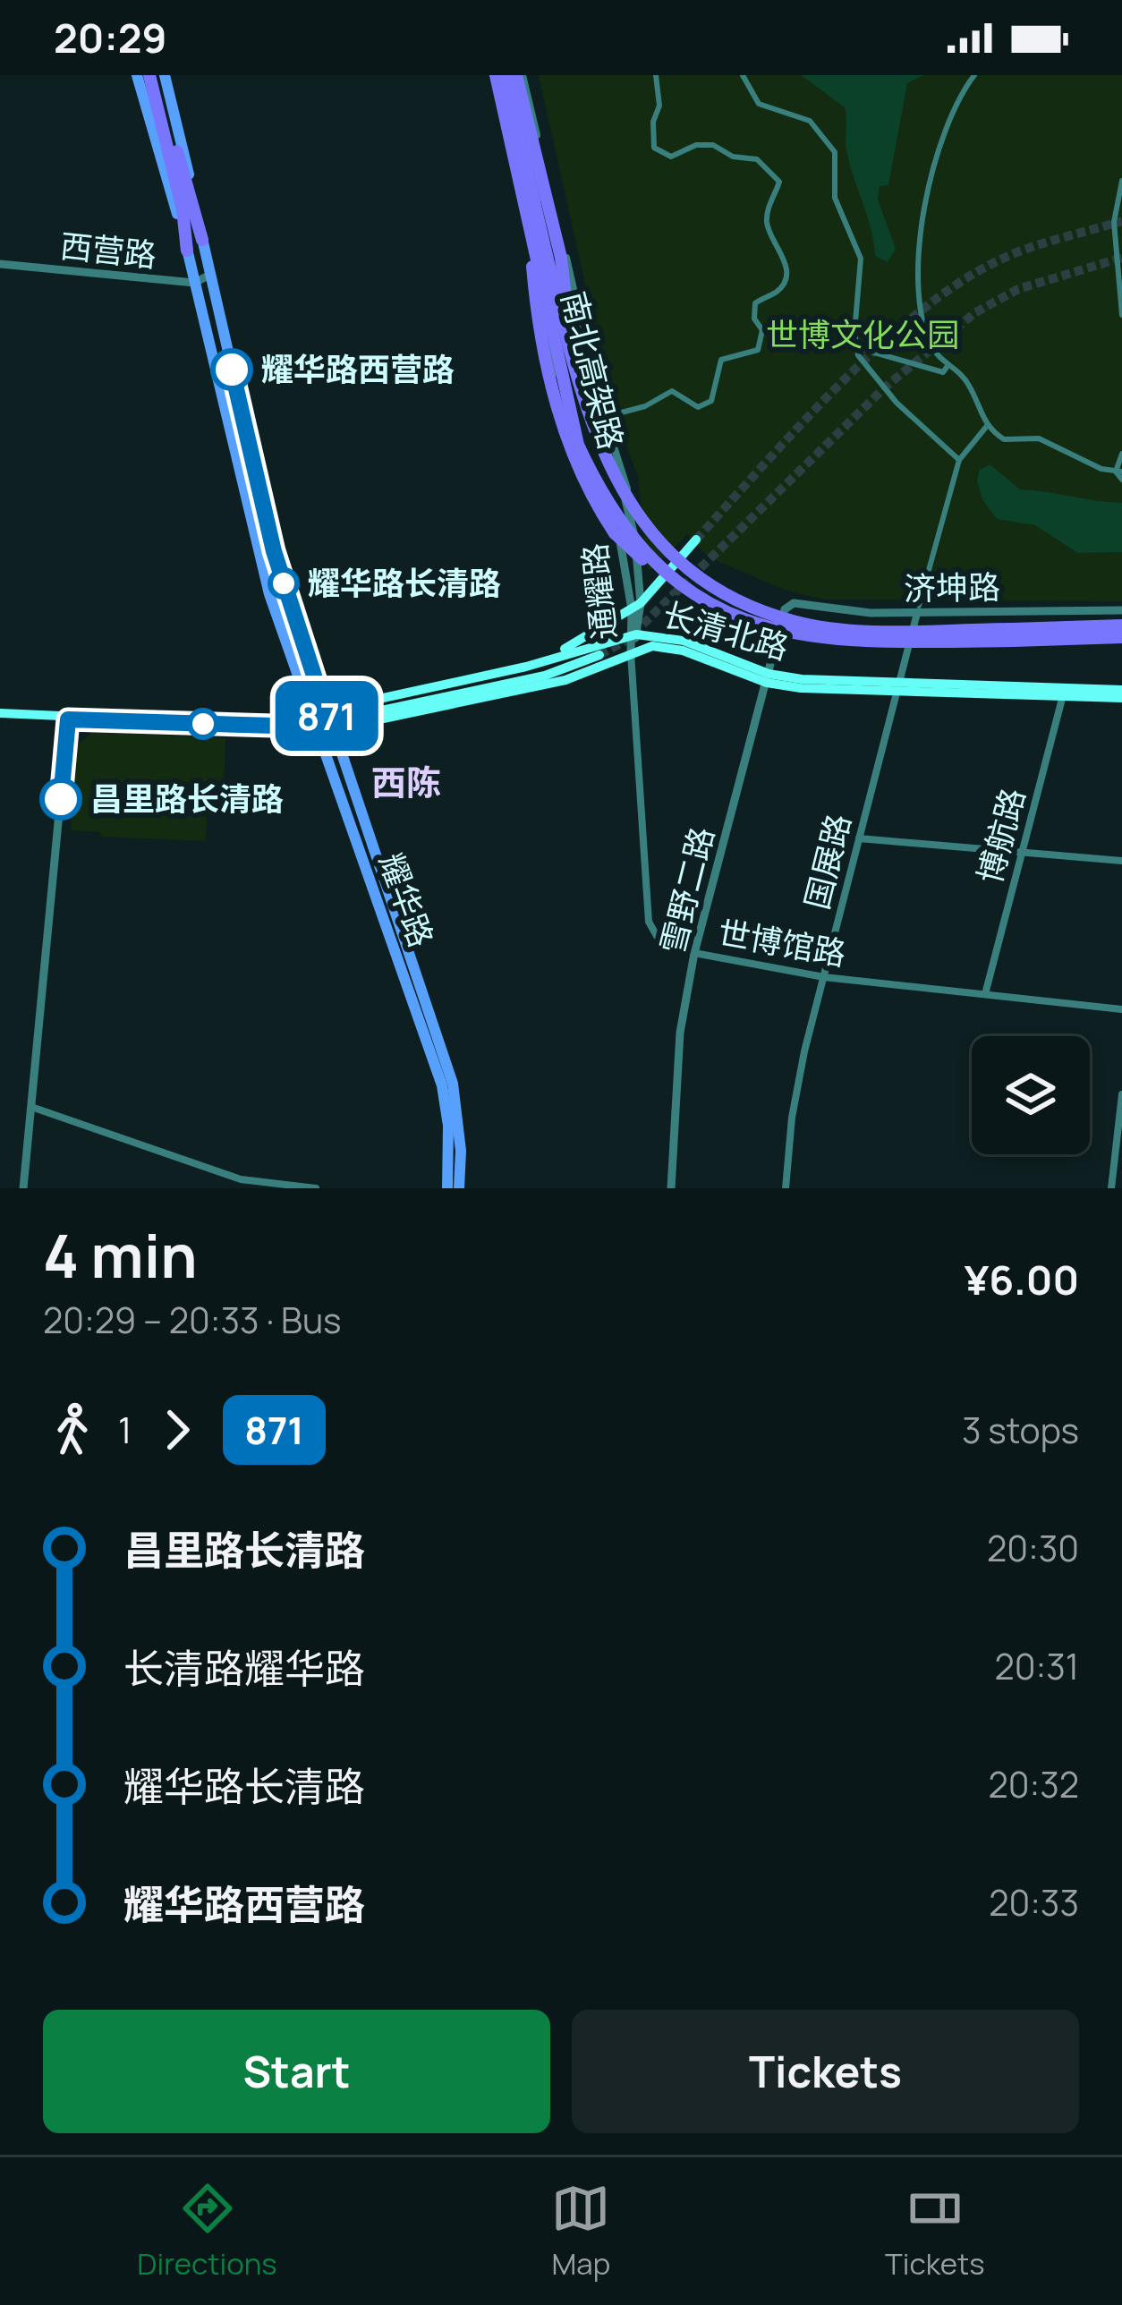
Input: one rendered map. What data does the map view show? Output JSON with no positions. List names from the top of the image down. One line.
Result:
{"streets":{"highway":["南北高架路"],"main road":["长清北路","耀华路"],"street":["西营路","济坤路","通耀路","博航路","国展路","雪野二路","世博馆路"]},"crossings":[["西营路","耀华路"],["南北高架路","通耀路"],["济坤路","国展路"],["济坤路","雪野二路"],["通耀路","长清北路"],["通耀路","世博馆路"],["长清北路","博航路"],["长清北路","国展路"],["长清北路","雪野二路"],["长清北路","耀华路"],["长清北路","世博馆路"],["博航路","世博馆路"],["国展路","世博馆路"],["雪野二路","世博馆路"]],"districts":["西陈"],"parks":["世博文化公园"],"places":["耀华路西营路","耀华路长清路","昌里路长清路"],"lines":["bus line 871"],"page":{"status":"20:29","on_map":"871","heading":["4 min","20:29 – 20:33 · Bus","¥6.00"],"legs":["1","871","3 stops"],"list":[{"name":"昌里路长清路","value":"20:30"},{"name":"长清路耀华路","value":"20:31"},{"name":"耀华路长清路","value":"20:32"},{"name":"耀华路西营路","value":"20:33"}],"buttons":["Start","Tickets"],"tabs":["Directions","Map","Tickets"]}}
